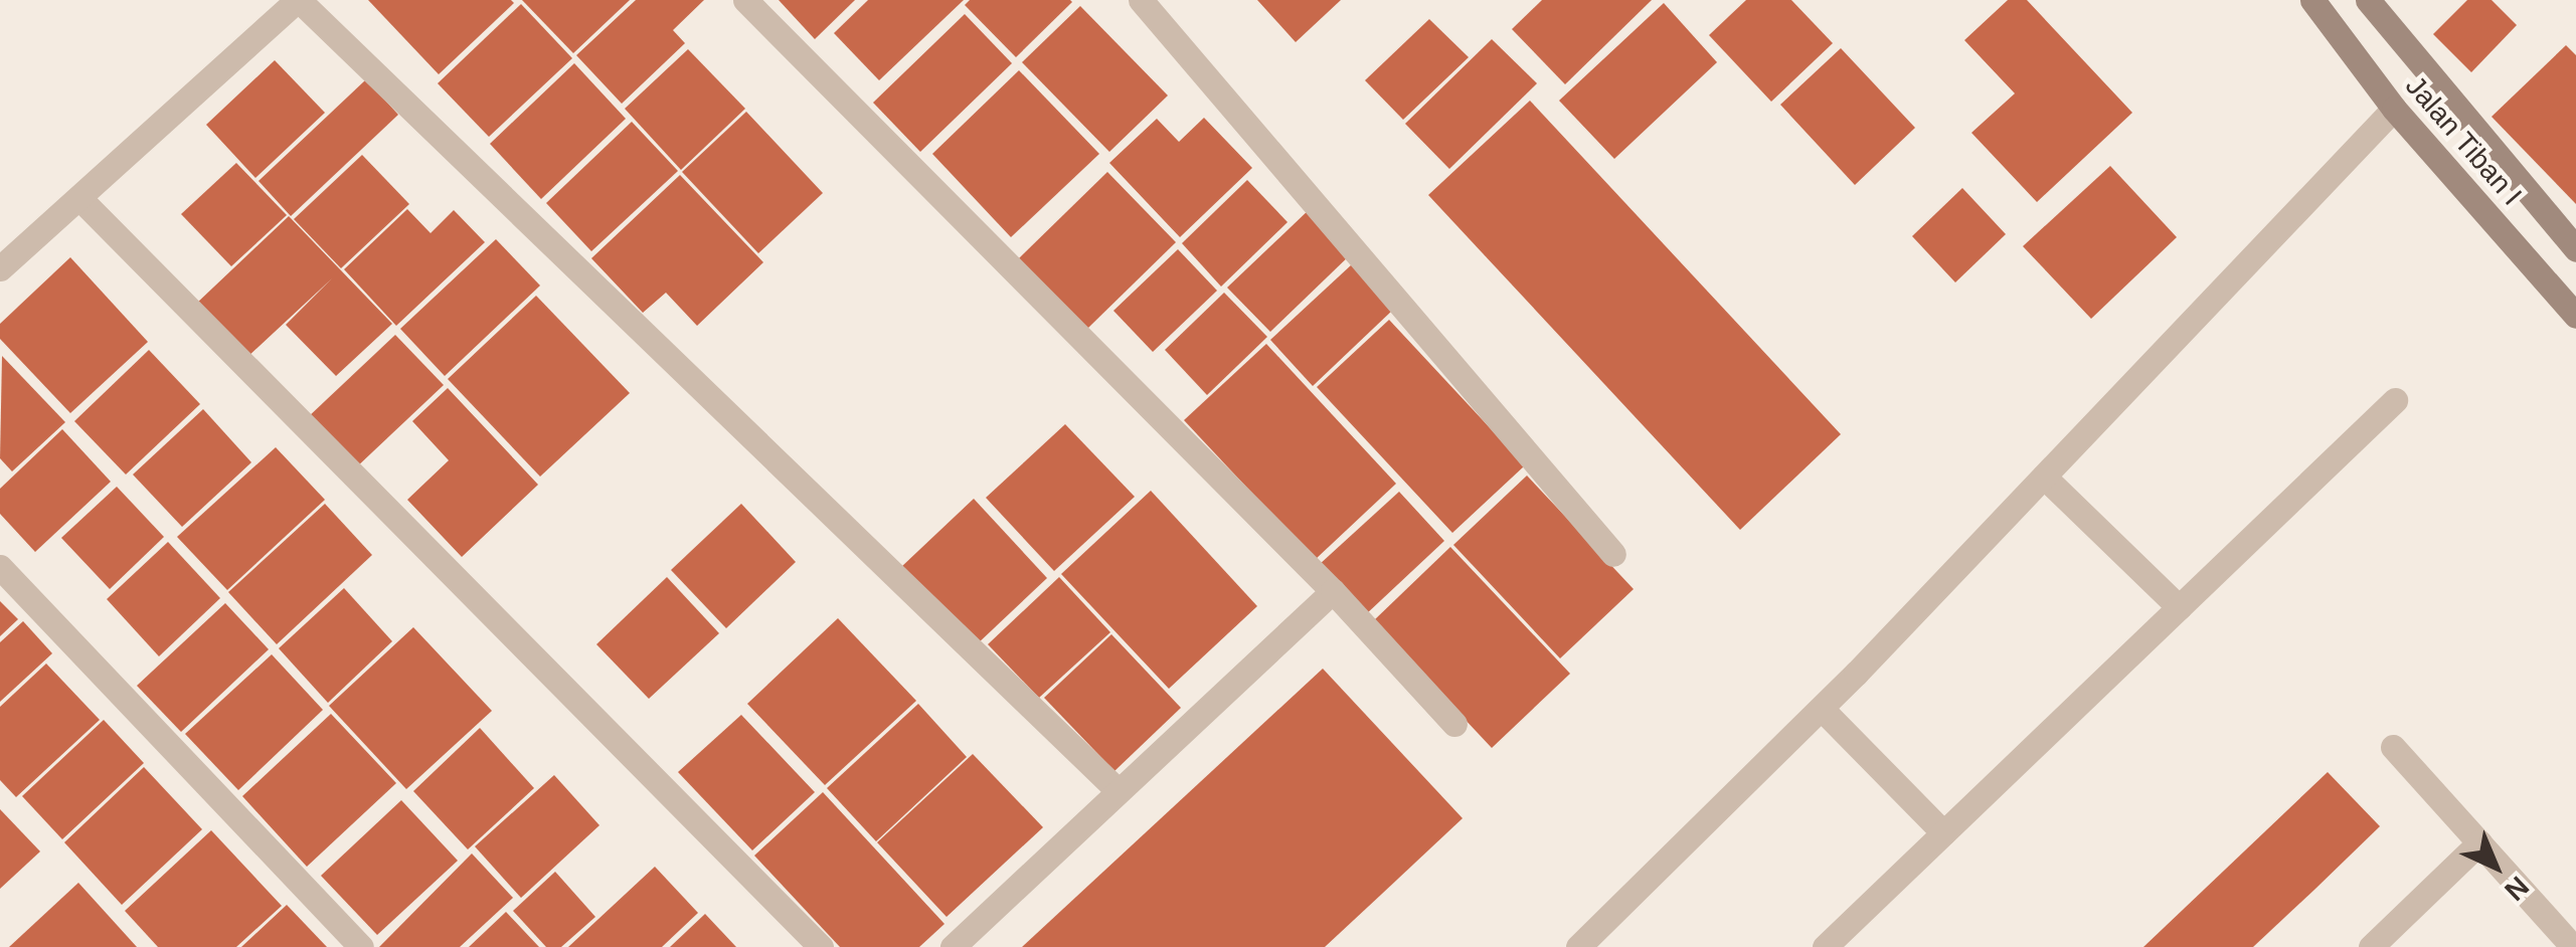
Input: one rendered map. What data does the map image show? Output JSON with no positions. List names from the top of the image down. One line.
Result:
{"streets":{"street":["Jalan Tiban I"]},"north":"bottom right"}
